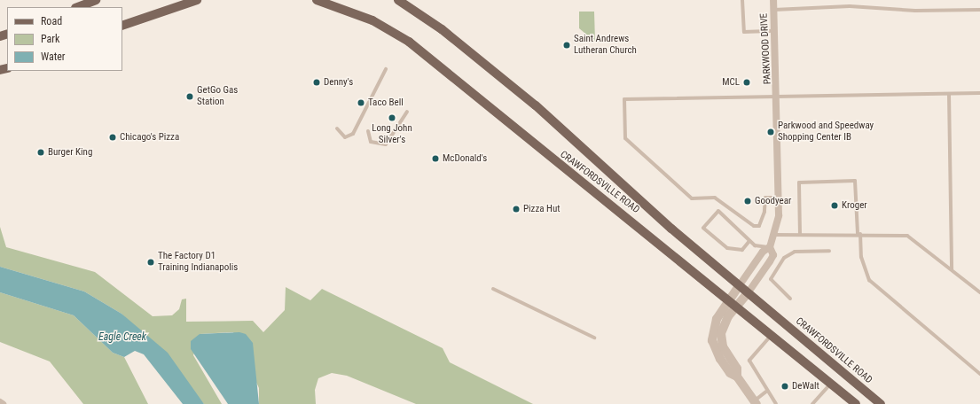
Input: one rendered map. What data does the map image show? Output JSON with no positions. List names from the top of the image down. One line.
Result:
{"streets":{"main road":["CRAWFORDSVILLE ROAD"],"street":["PARKWOOD DRIVE"]},"water":["Eagle Creek"],"places":["Saint Andrews Lutheran Church","Denny's","MCL","GetGo Gas Station","Taco Bell","Long John Silver's","Parkwood and Speedway Shopping Center IB","Chicago's Pizza","Burger King","McDonald's","Goodyear","Kroger","Pizza Hut","The Factory D1 Training Indianapolis","DeWalt"],"legend":["Road","Park","Water"]}
